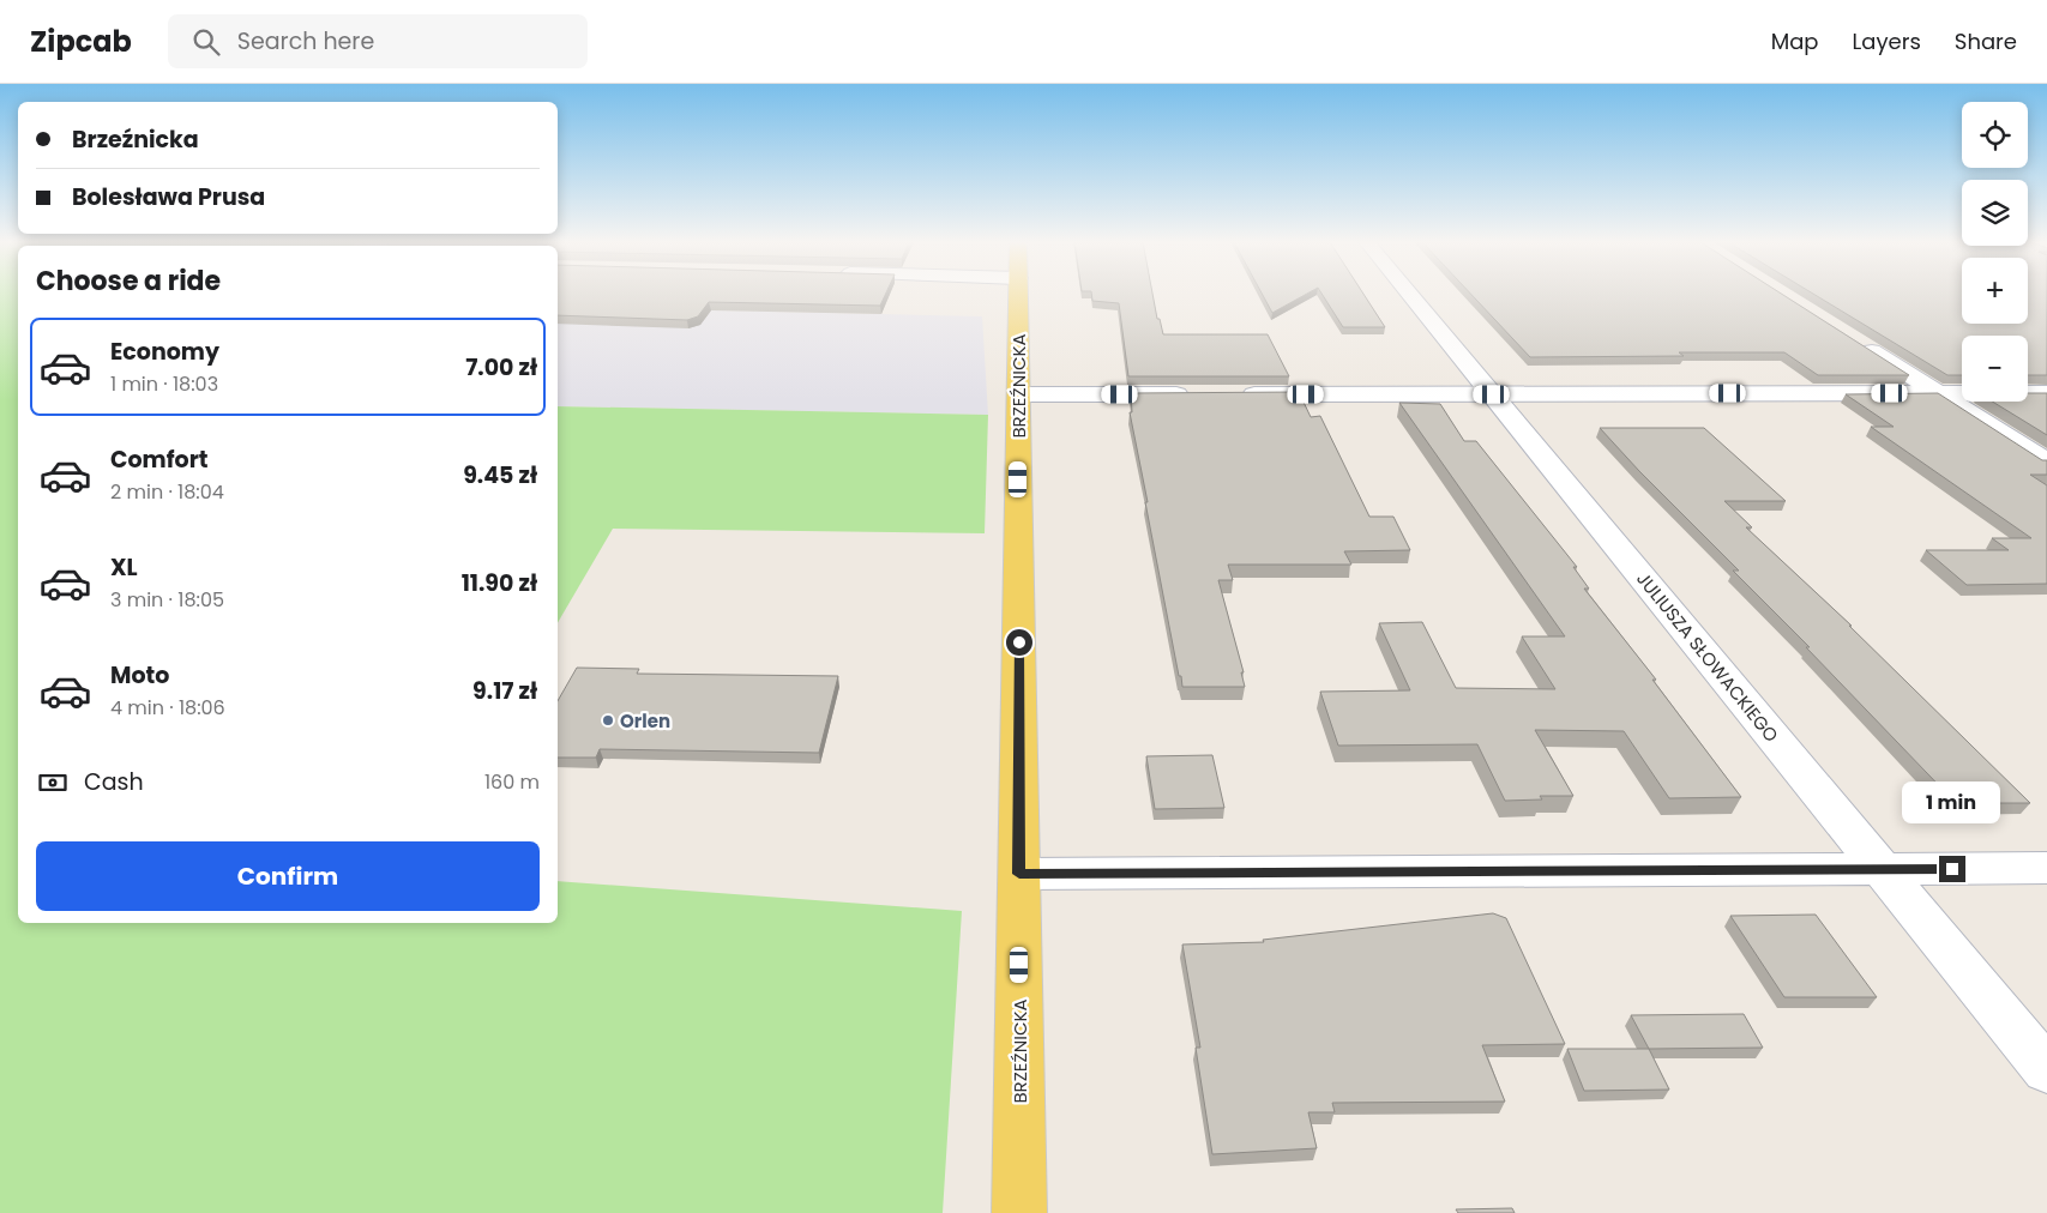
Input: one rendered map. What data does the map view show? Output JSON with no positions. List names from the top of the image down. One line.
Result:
{"streets":{"main road":["BRZEŹNICKA"],"street":["JULIUSZA SŁOWACKIEGO"]},"places":["Orlen"],"page":{"header":"Zipcab","search":"Search here","nav":["Map","Layers","Share"],"map_buttons":["+","−"],"banner":["Brzeźnicka","Bolesława Prusa"],"heading":"Choose a ride","list":[{"name":"Economy","note":"1 min · 18:03","value":"7.00 zł"},{"name":"Comfort","note":"2 min · 18:04","value":"9.45 zł"},{"name":"XL","note":"3 min · 18:05","value":"11.90 zł"},{"name":"Moto","note":"4 min · 18:06","value":"9.17 zł"}],"pay":["Cash","160 m"],"bubble":"1 min","buttons":"Confirm"}}
